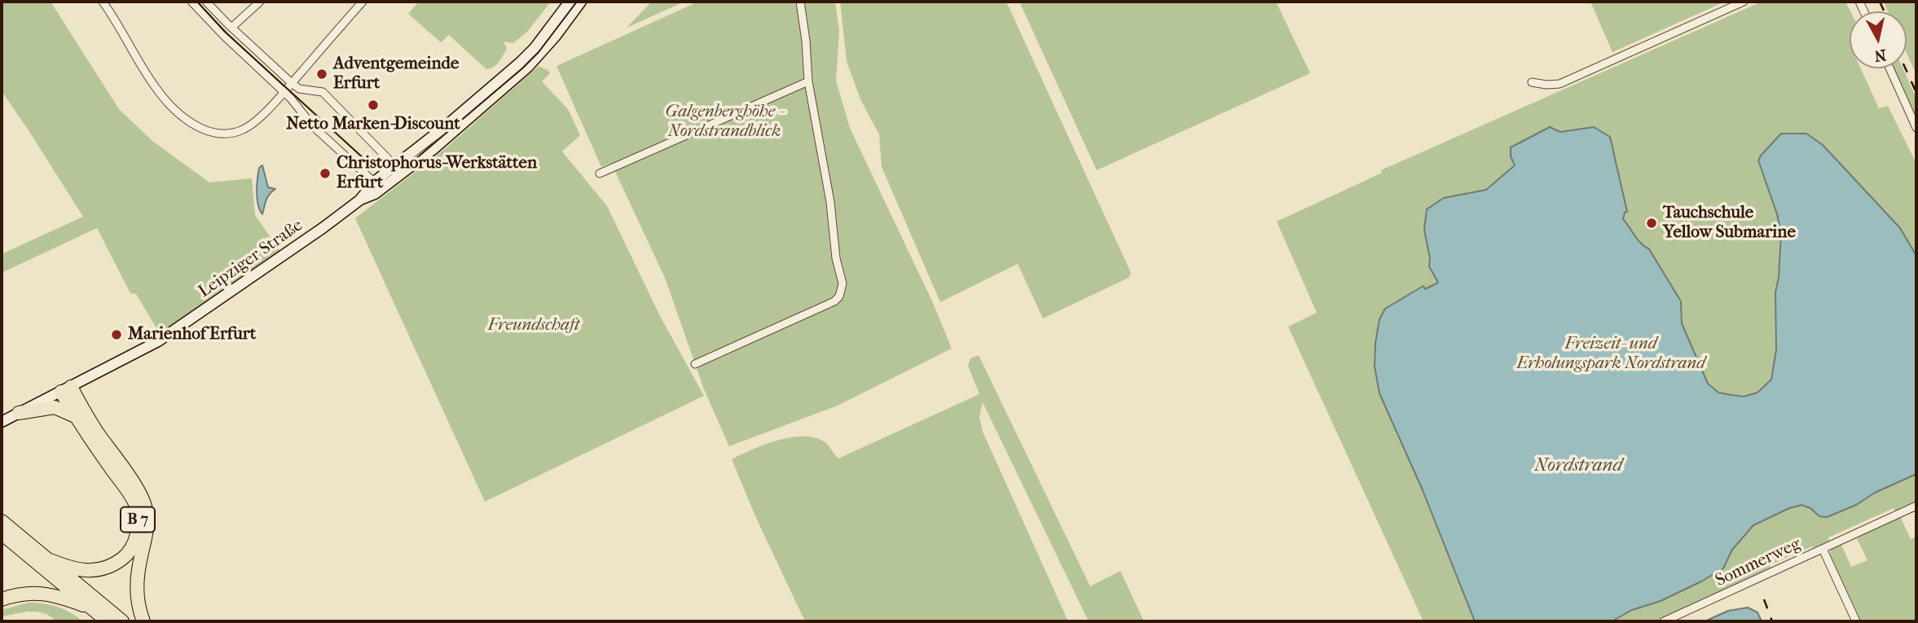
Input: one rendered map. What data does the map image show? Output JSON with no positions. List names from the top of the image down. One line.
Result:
{"streets":{"highway":["B 7"],"main road":["Leipziger Straße"],"street":["Sommerweg"]},"crossings":[["Leipziger Straße","B 7"]],"water":["Nordstrand"],"parks":["Galgenberghöhe - Nordstrandblick","Freundschaft","Freizeit- und Erholungspark Nordstrand"],"places":["Adventgemeinde Erfurt","Netto Marken-Discount","Christophorus-Werkstätten Erfurt","Tauchschule Yellow Submarine","Marienhof Erfurt"],"north":"bottom"}
